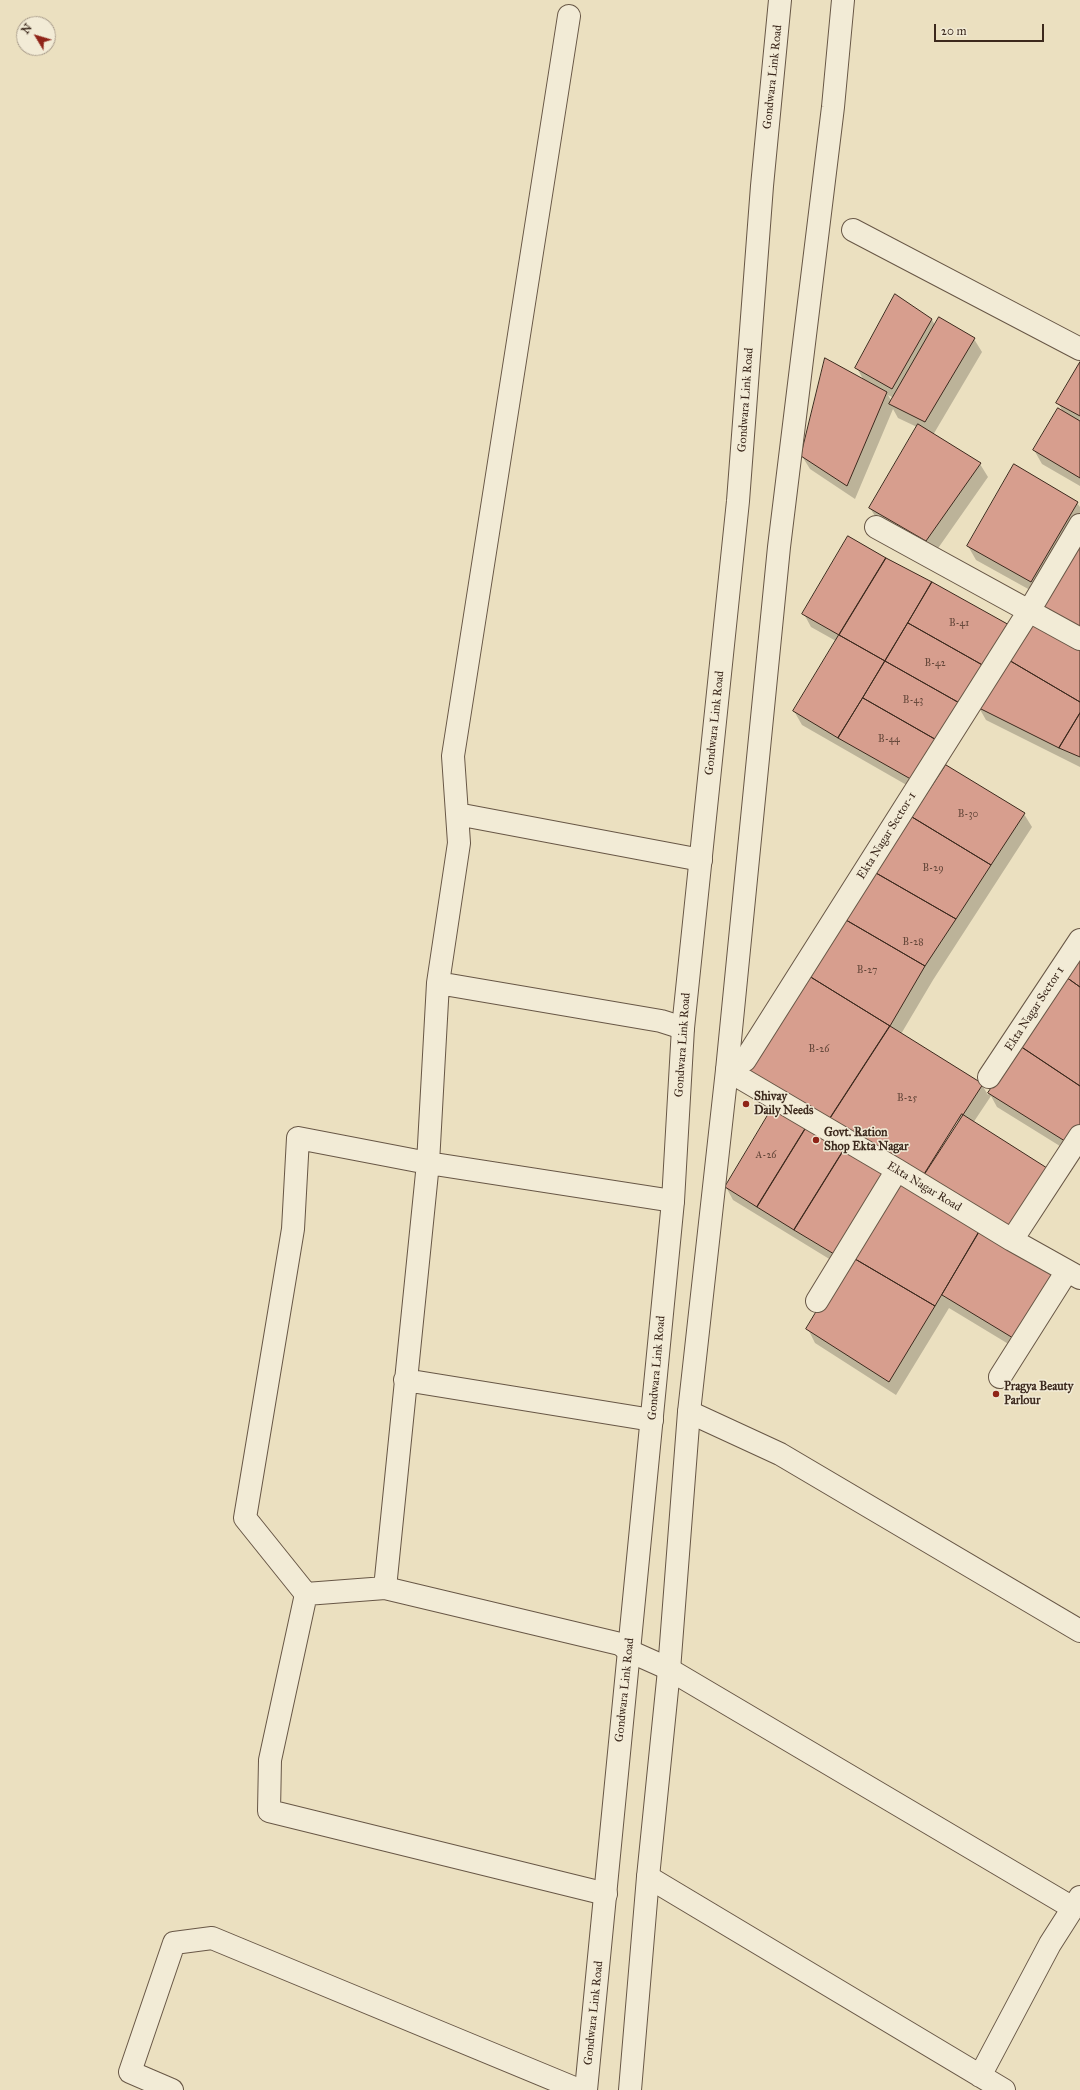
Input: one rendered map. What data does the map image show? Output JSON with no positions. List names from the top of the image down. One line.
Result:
{"streets":{"street":["Gondwara Link Road","Ekta Nagar Sector-1","Ekta Nagar Sector 1","Ekta Nagar Road"]},"crossings":[["Ekta Nagar Sector-1","Ekta Nagar Road"]],"places":["Shivay Daily Needs","Govt. Ration Shop Ekta Nagar","Pragya Beauty Parlour"],"house_numbers":["B-41","B-42","B-43","B-44","B-30","B-29","B-28","B-27","B-26","B-25","A-26"],"scale_bar":"20 m","north":"top left"}
